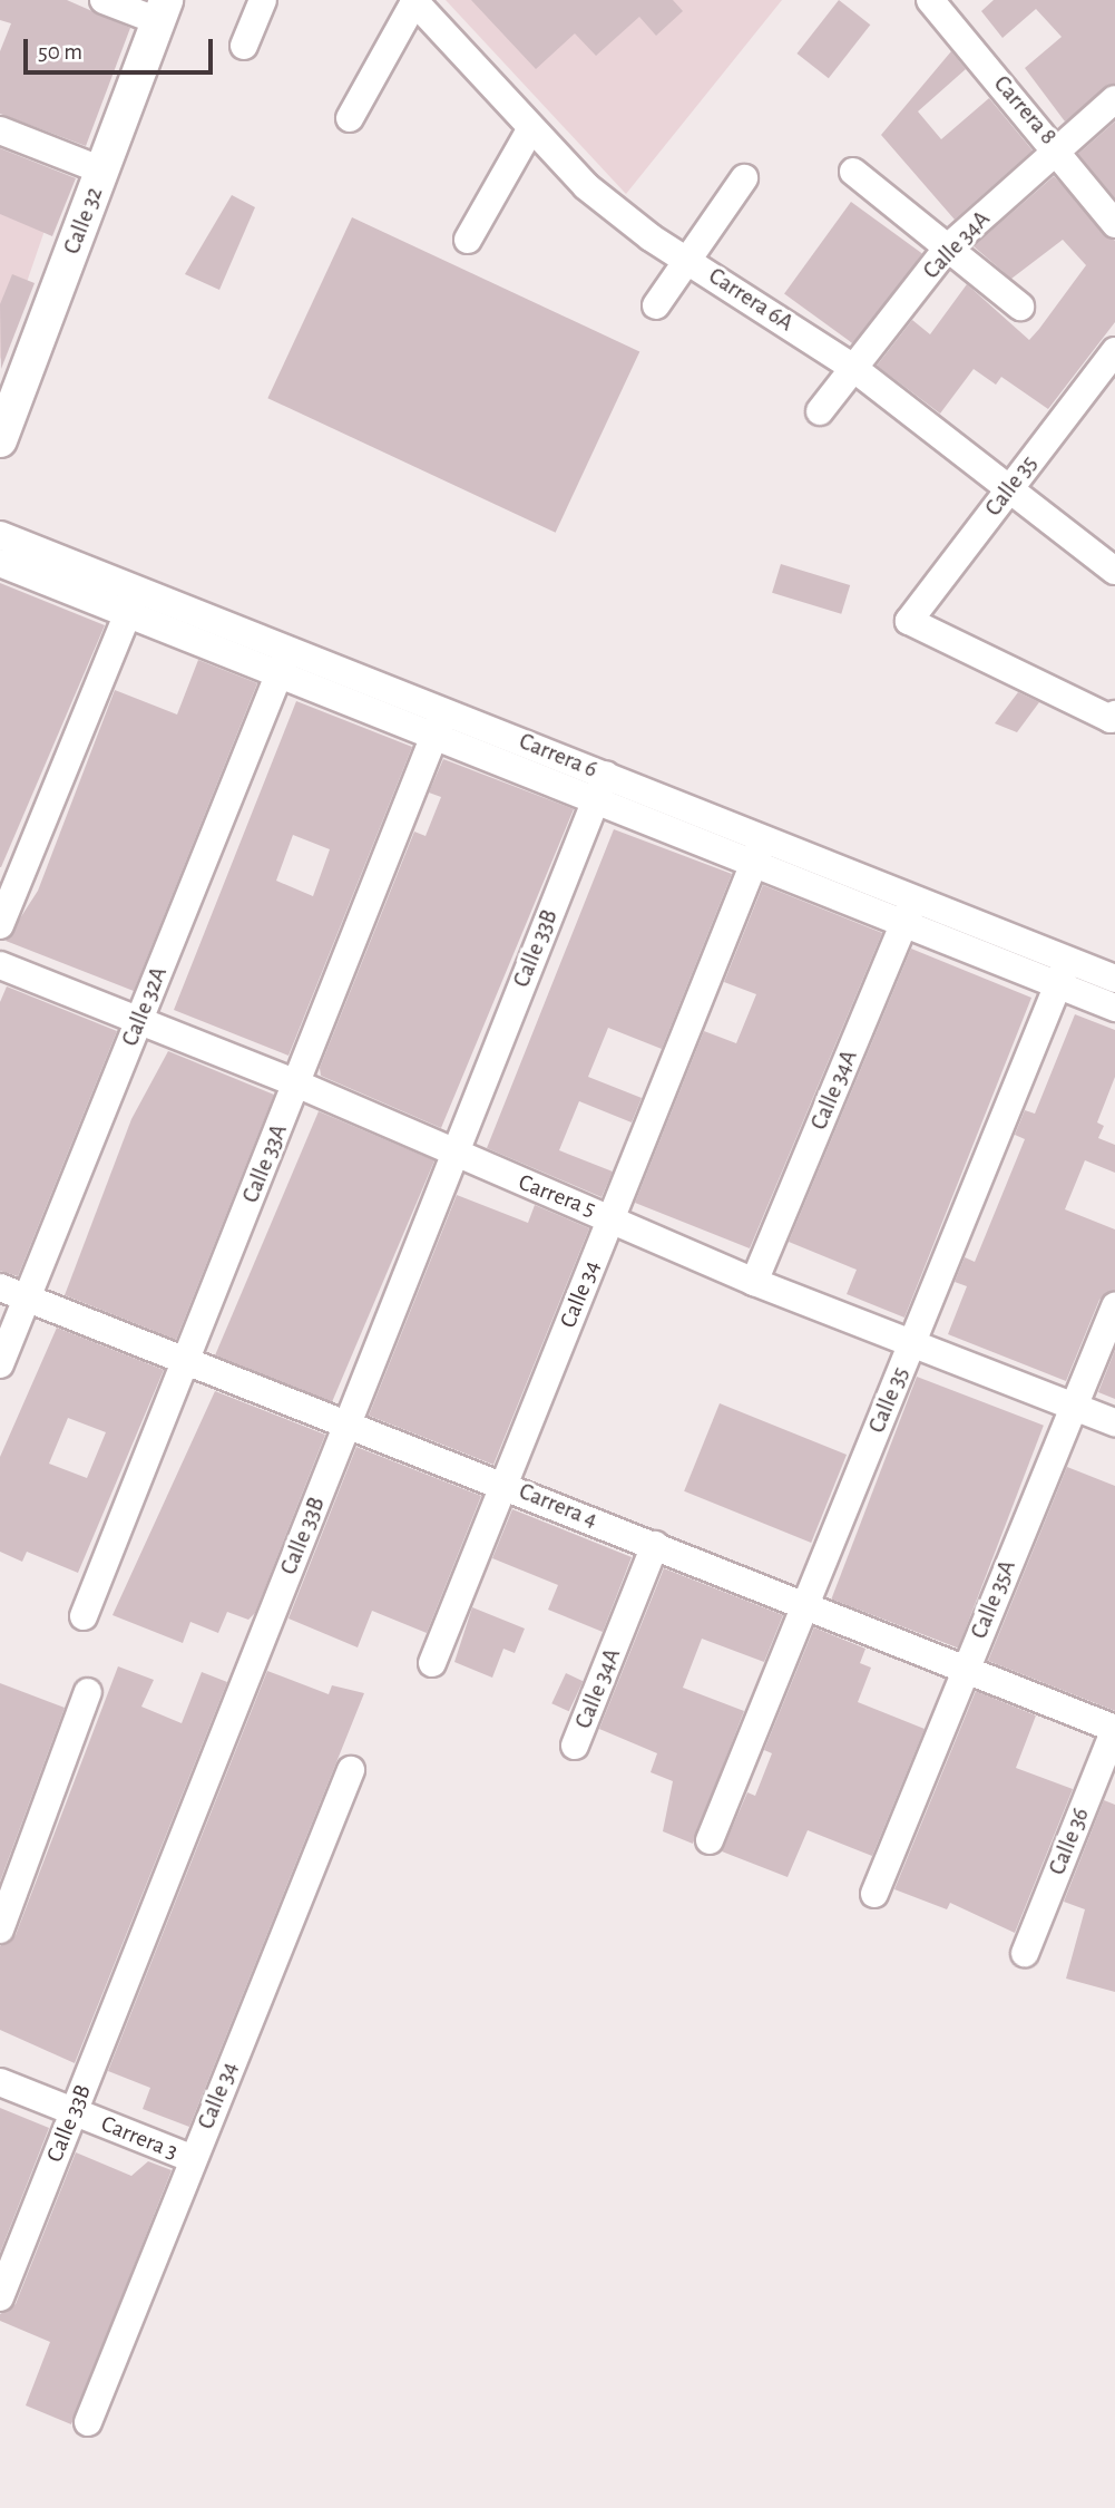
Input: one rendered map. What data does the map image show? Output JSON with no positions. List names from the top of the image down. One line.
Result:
{"streets":{"street":["Carrera 8","Calle 32","Calle 34A","Carrera 6A","Calle 35","Carrera 6","Calle 33B","Calle 32A","Calle 33A","Carrera 5","Calle 34","Carrera 4","Calle 35A","Calle 36","Carrera 3"]},"crossings":[["Carrera 8","Calle 34A"],["Calle 34A","Carrera 6A"],["Calle 34A","Carrera 6"],["Calle 34A","Carrera 5"],["Calle 34A","Carrera 4"],["Carrera 6A","Calle 35"],["Calle 35","Carrera 6"],["Calle 35","Carrera 5"],["Calle 35","Carrera 4"],["Carrera 6","Calle 33B"],["Carrera 6","Calle 32A"],["Carrera 6","Calle 33A"],["Carrera 6","Calle 34"],["Calle 33B","Carrera 5"],["Calle 33B","Carrera 4"],["Calle 33B","Carrera 3"],["Calle 32A","Carrera 5"],["Calle 32A","Carrera 4"],["Calle 33A","Carrera 5"],["Calle 33A","Carrera 4"],["Carrera 5","Calle 34"],["Carrera 5","Calle 35A"],["Calle 34","Carrera 4"],["Calle 34","Carrera 3"],["Carrera 4","Calle 35A"],["Carrera 4","Calle 36"]],"scale_bar":"50 m"}
